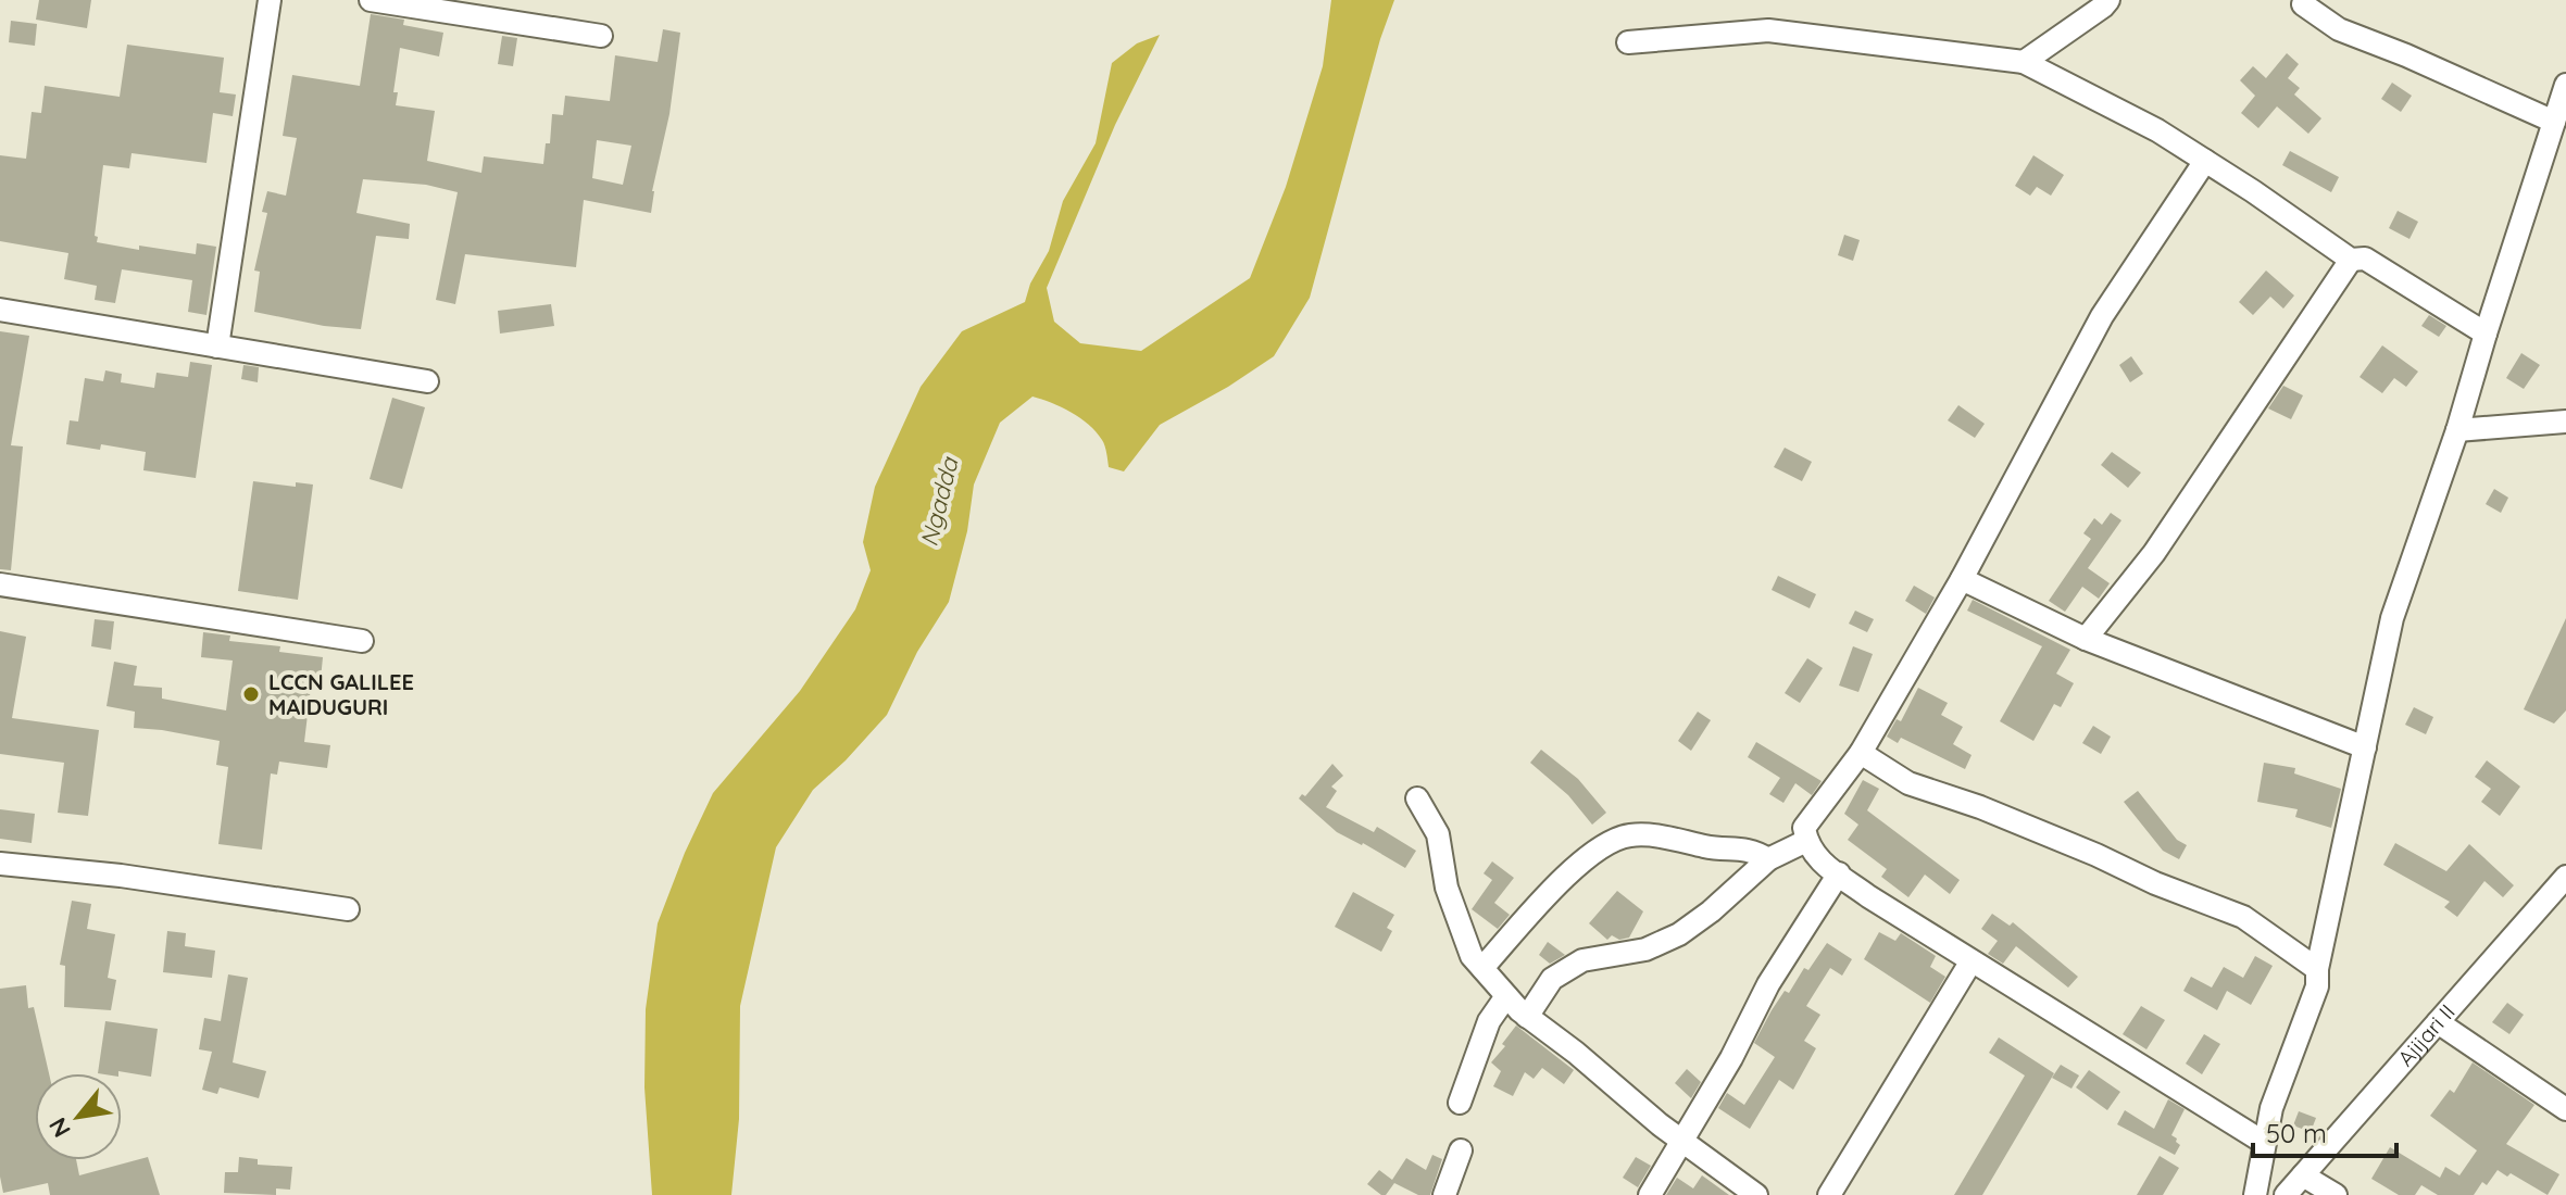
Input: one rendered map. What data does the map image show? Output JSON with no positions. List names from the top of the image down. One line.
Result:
{"streets":{"street":["Ajijari II"]},"water":["Ngadda"],"places":["LCCN GALILEE MAIDUGURI"],"scale_bar":"50 m","north":"bottom left"}
